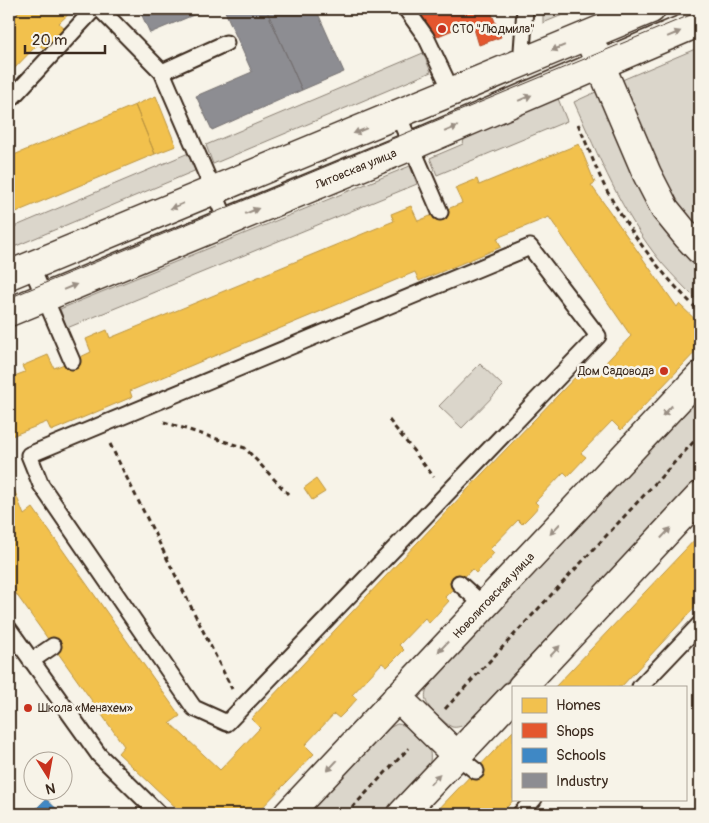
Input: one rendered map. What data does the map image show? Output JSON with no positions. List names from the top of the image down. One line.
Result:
{"streets":{"street":["Литовская улица","Новолитовская улица"]},"places":["СТО \"Людмила\"","Дом Садовода","Школа «Менахем»"],"legend":["Homes","Shops","Schools","Industry"],"scale_bar":"20 m","north":"bottom"}
